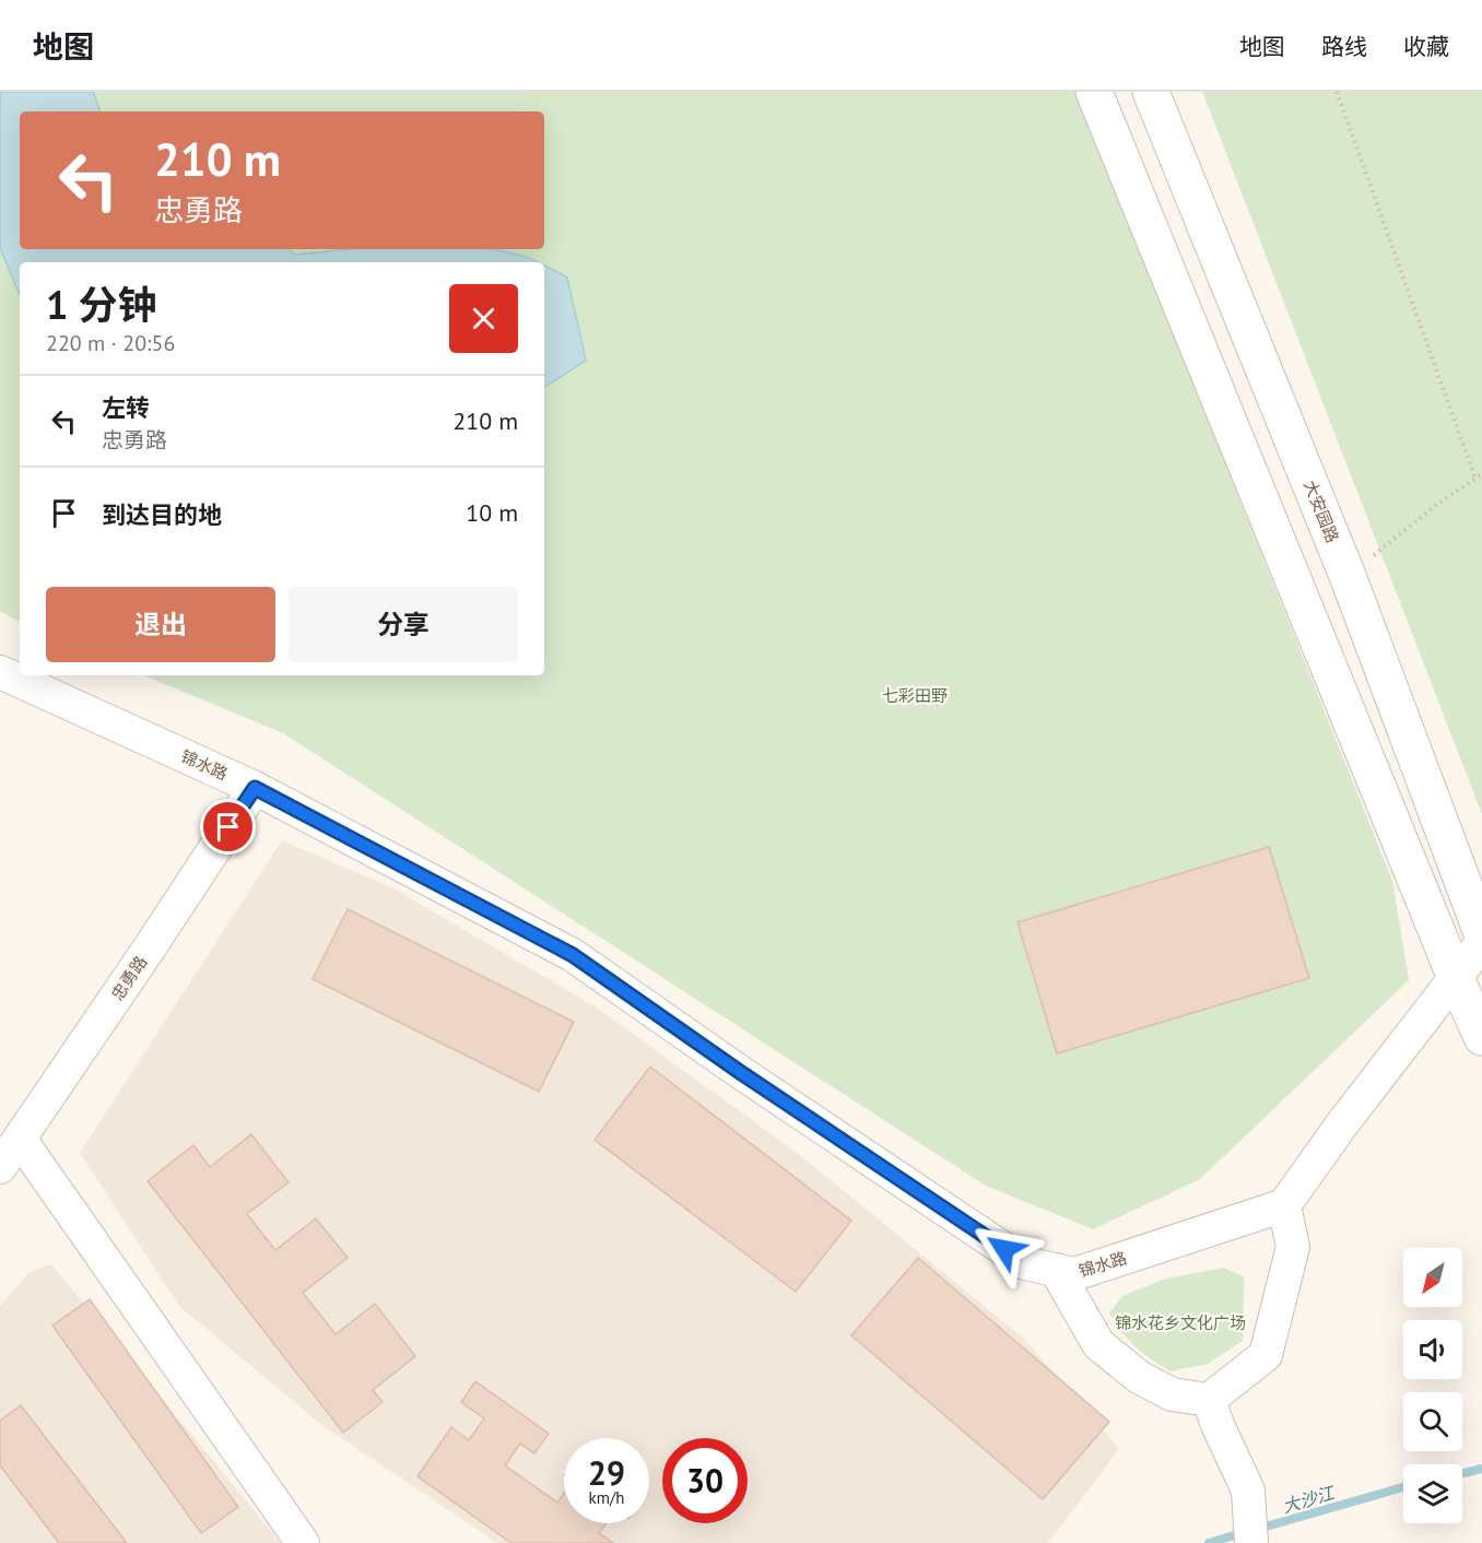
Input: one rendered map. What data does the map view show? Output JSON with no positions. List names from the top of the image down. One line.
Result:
{"streets":{"street":["大安园路","锦水路","忠勇路"]},"crossings":[["锦水路","忠勇路"]],"water":["大沙江"],"parks":["七彩田野","锦水花乡文化广场"],"north":"bottom left","page":{"header":"地图","nav":["地图","路线","收藏"],"turn":["210 m","忠勇路"],"heading":["1 分钟","220 m · 20:56"],"list":[{"name":"左转","note":"忠勇路","value":"210 m"},{"name":"到达目的地","value":"10 m"}],"buttons":["退出","分享"],"speed":"29 km/h","limit":"30"}}
